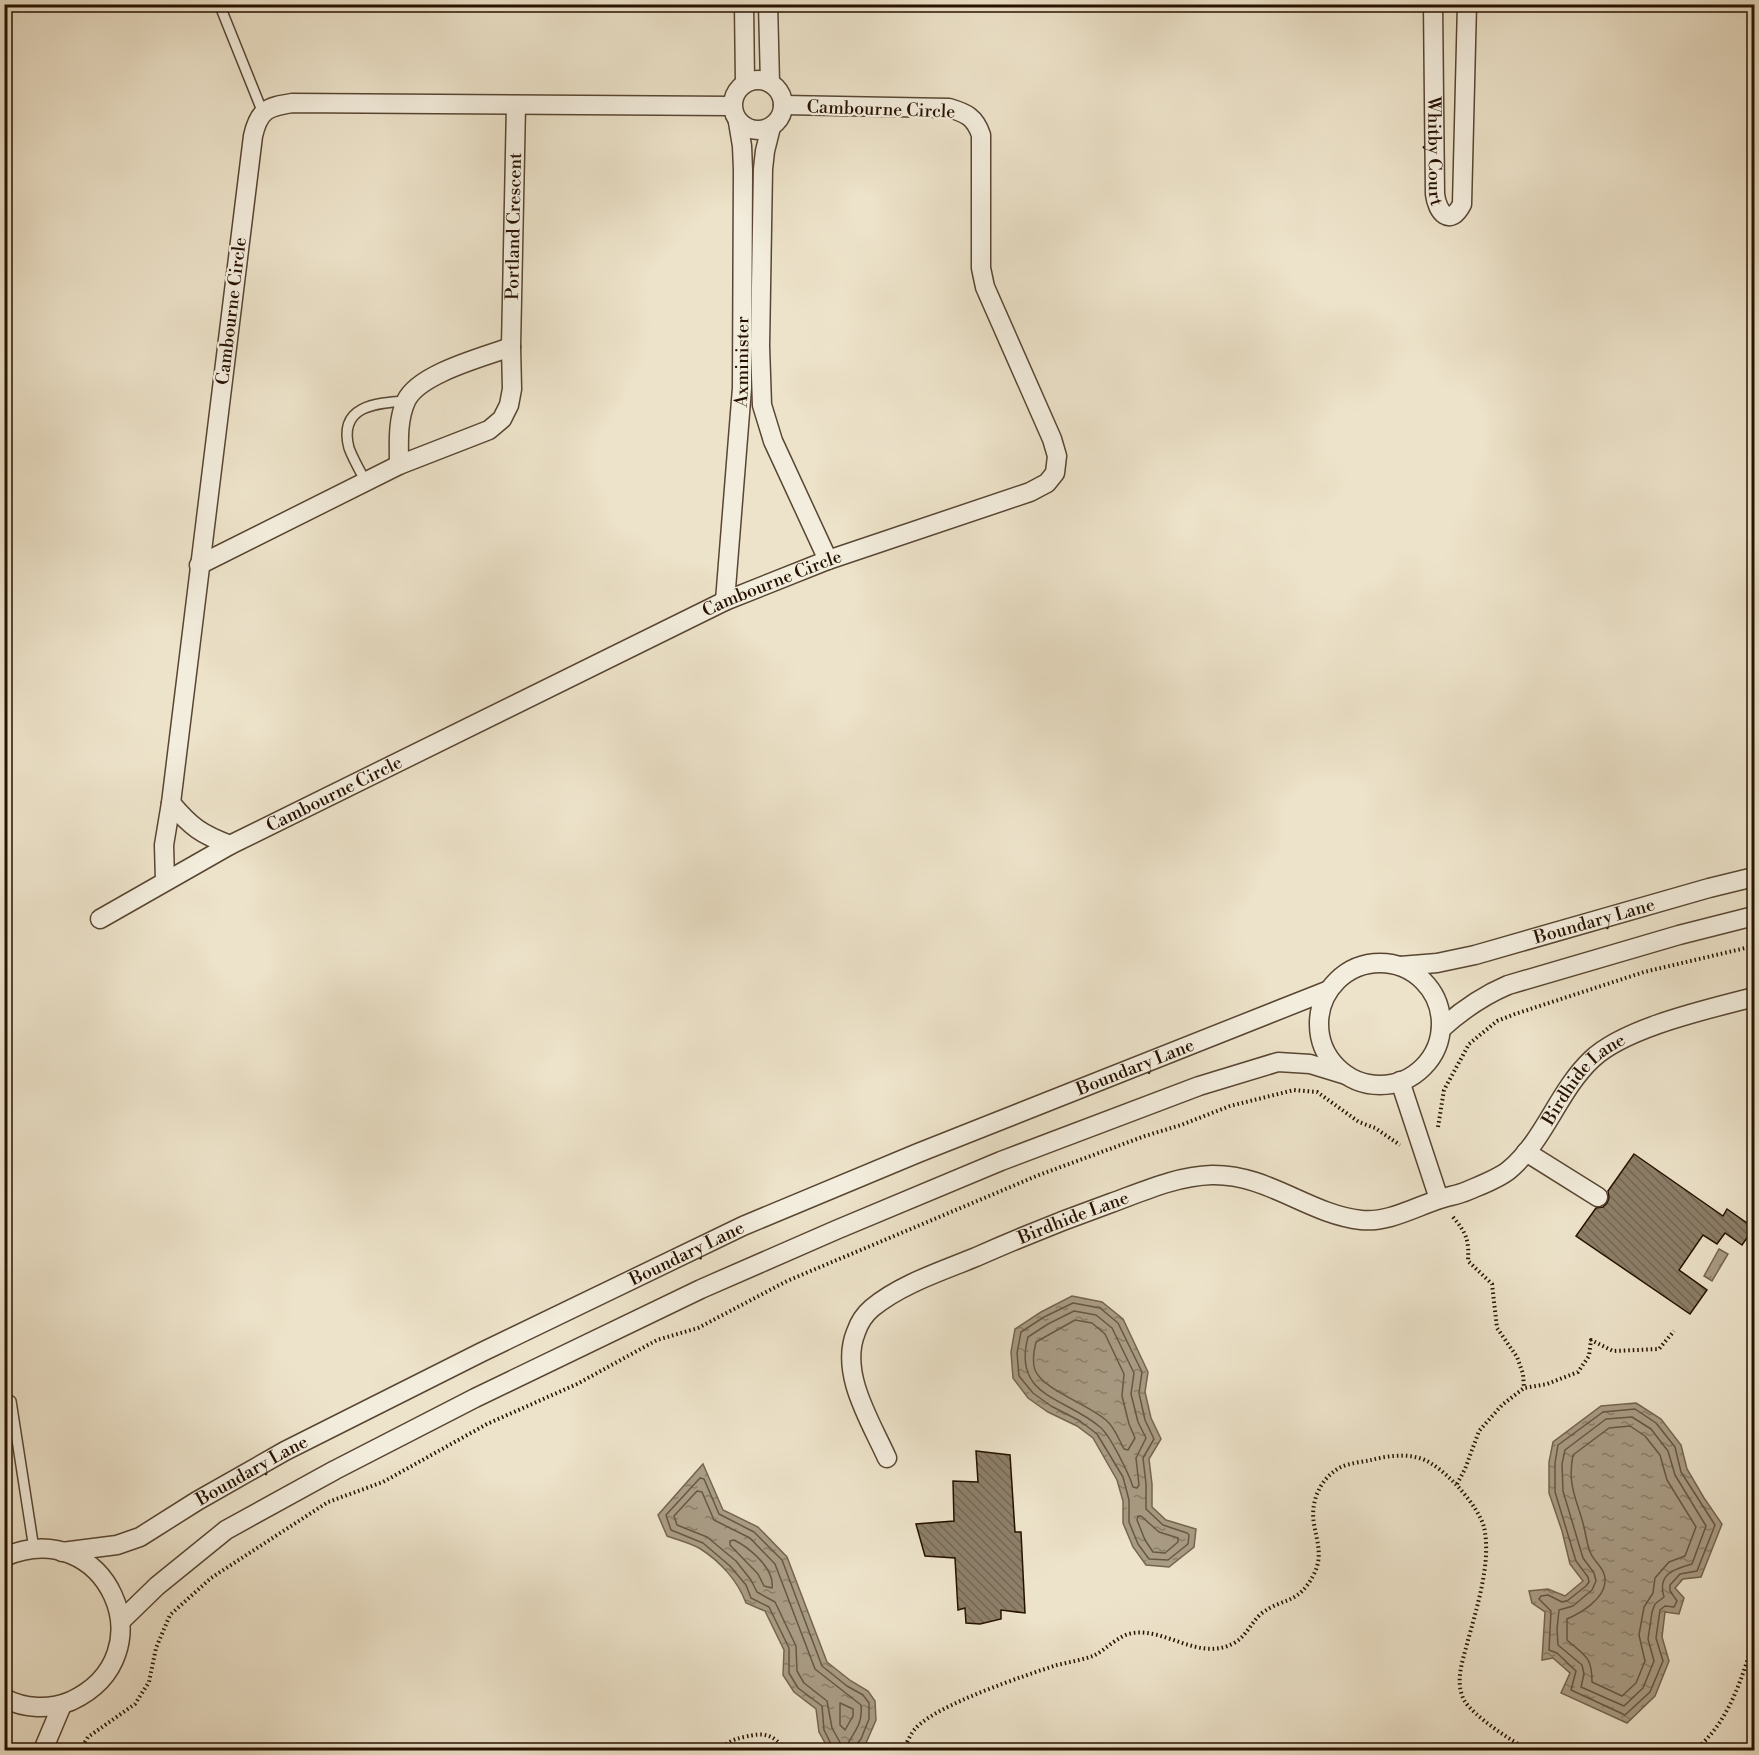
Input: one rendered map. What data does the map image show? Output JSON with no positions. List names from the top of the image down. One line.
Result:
{"streets":{"street":["Cambourne Circle","Whitby Court","Portland Crescent","Axminister","Boundary Lane","Birdhide Lane"]},"crossings":[["Cambourne Circle","Portland Crescent"],["Cambourne Circle","Axminister"]]}
